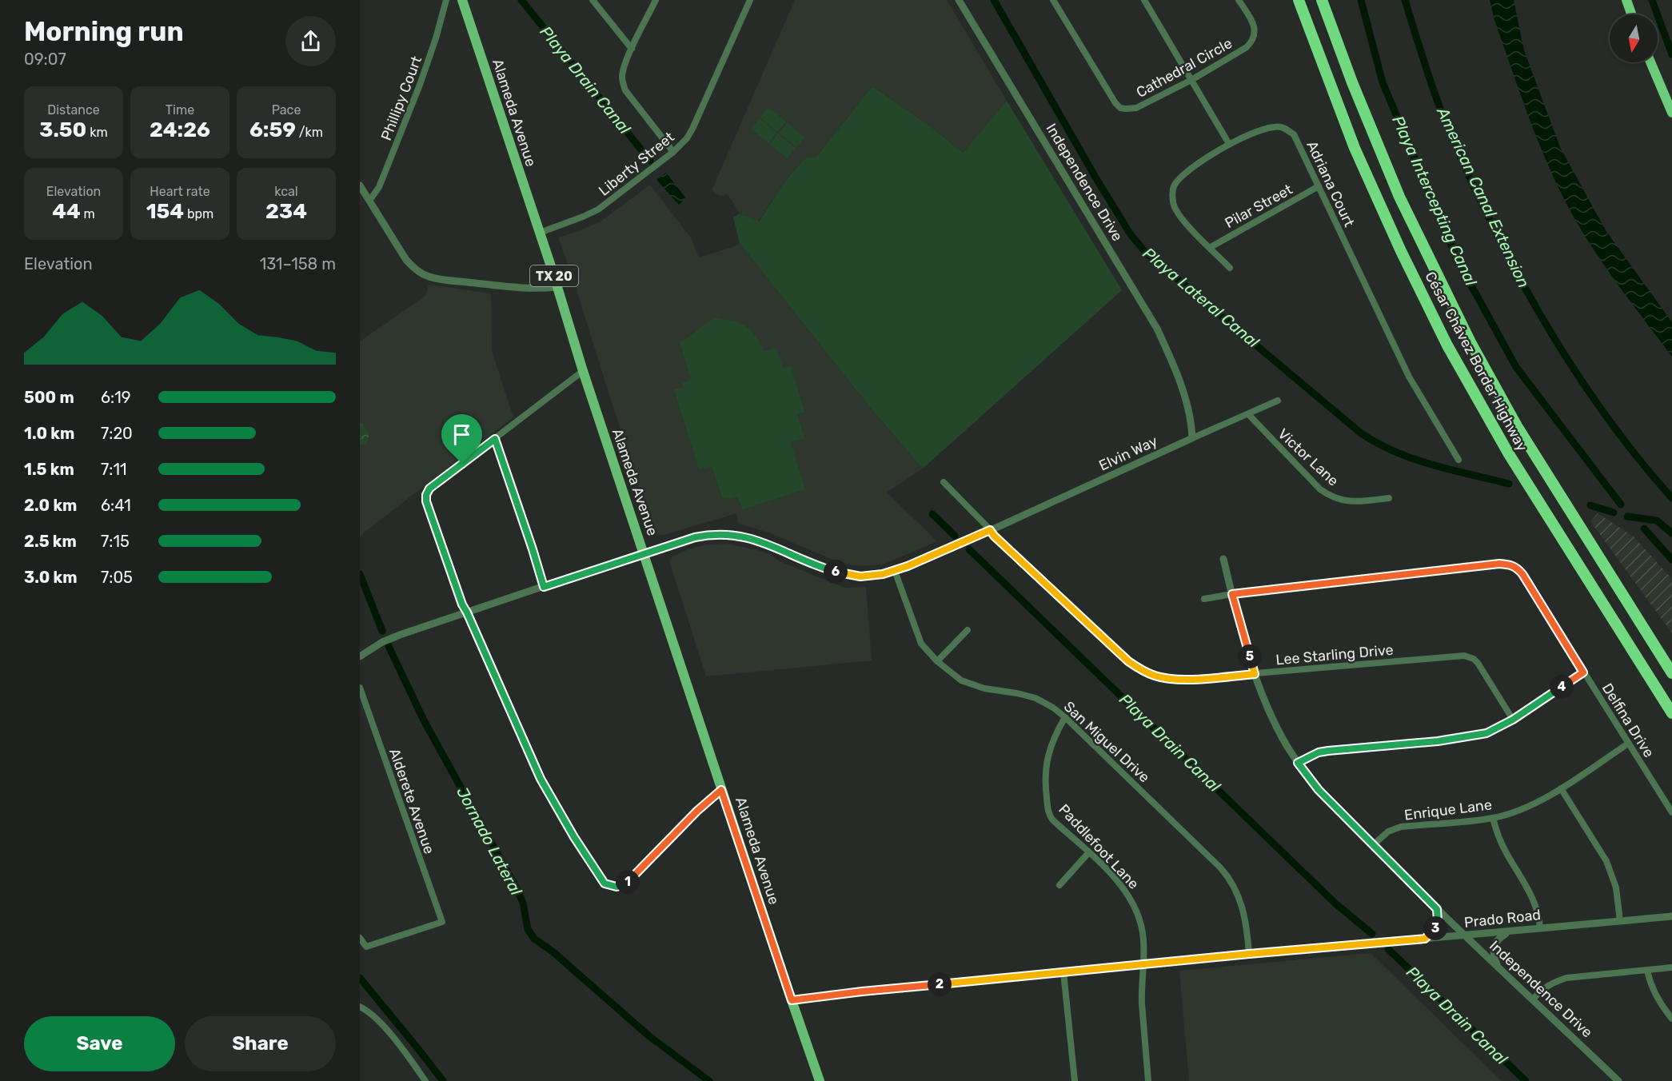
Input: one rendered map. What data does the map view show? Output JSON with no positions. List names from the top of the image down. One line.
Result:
{"streets":{"highway":["César Chávez Border Highway"],"main road":["Alameda Avenue","TX 20"],"street":["Cathedral Circle","Phillipy Court","Liberty Street","Independence Drive","Adriana Court","Pilar Street","Elvin Way","Victor Lane","Lee Starling Drive","Delfina Drive","San Miguel Drive","Alderete Avenue","Enrique Lane","Paddlefoot Lane","Prado Road"]},"crossings":[["Alameda Avenue","Liberty Street"],["Alameda Avenue","Elvin Way"],["Alameda Avenue","Prado Road"],["Independence Drive","Elvin Way"],["Independence Drive","Lee Starling Drive"],["Independence Drive","Delfina Drive"],["Independence Drive","Enrique Lane"],["Independence Drive","Prado Road"],["Adriana Court","Pilar Street"],["Elvin Way","Victor Lane"],["Elvin Way","Lee Starling Drive"],["Elvin Way","San Miguel Drive"],["Delfina Drive","Enrique Lane"],["San Miguel Drive","Paddlefoot Lane"],["San Miguel Drive","Prado Road"],["Paddlefoot Lane","Prado Road"]],"water":["Playa Drain Canal","American Canal Extension","Playa Intercepting Canal","Playa Lateral Canal","Jornado Lateral"],"north":"bottom","page":{"heading":["Morning run","09:07"],"stats":[["Distance","3.50 km"],["Time","24:26"],["Pace","6:59 /km"],["Elevation","44 m"],["Heart rate","154 bpm"],["kcal","234"]],"chart":["Elevation","131–158 m"],"list":[{"name":"500 m","note":"6:19"},{"name":"1.0 km","note":"7:20"},{"name":"1.5 km","note":"7:11"},{"name":"2.0 km","note":"6:41"},{"name":"2.5 km","note":"7:15"},{"name":"3.0 km","note":"7:05"}],"pins":["6","5","4","1","3","2"],"buttons":["Save","Share"]}}
